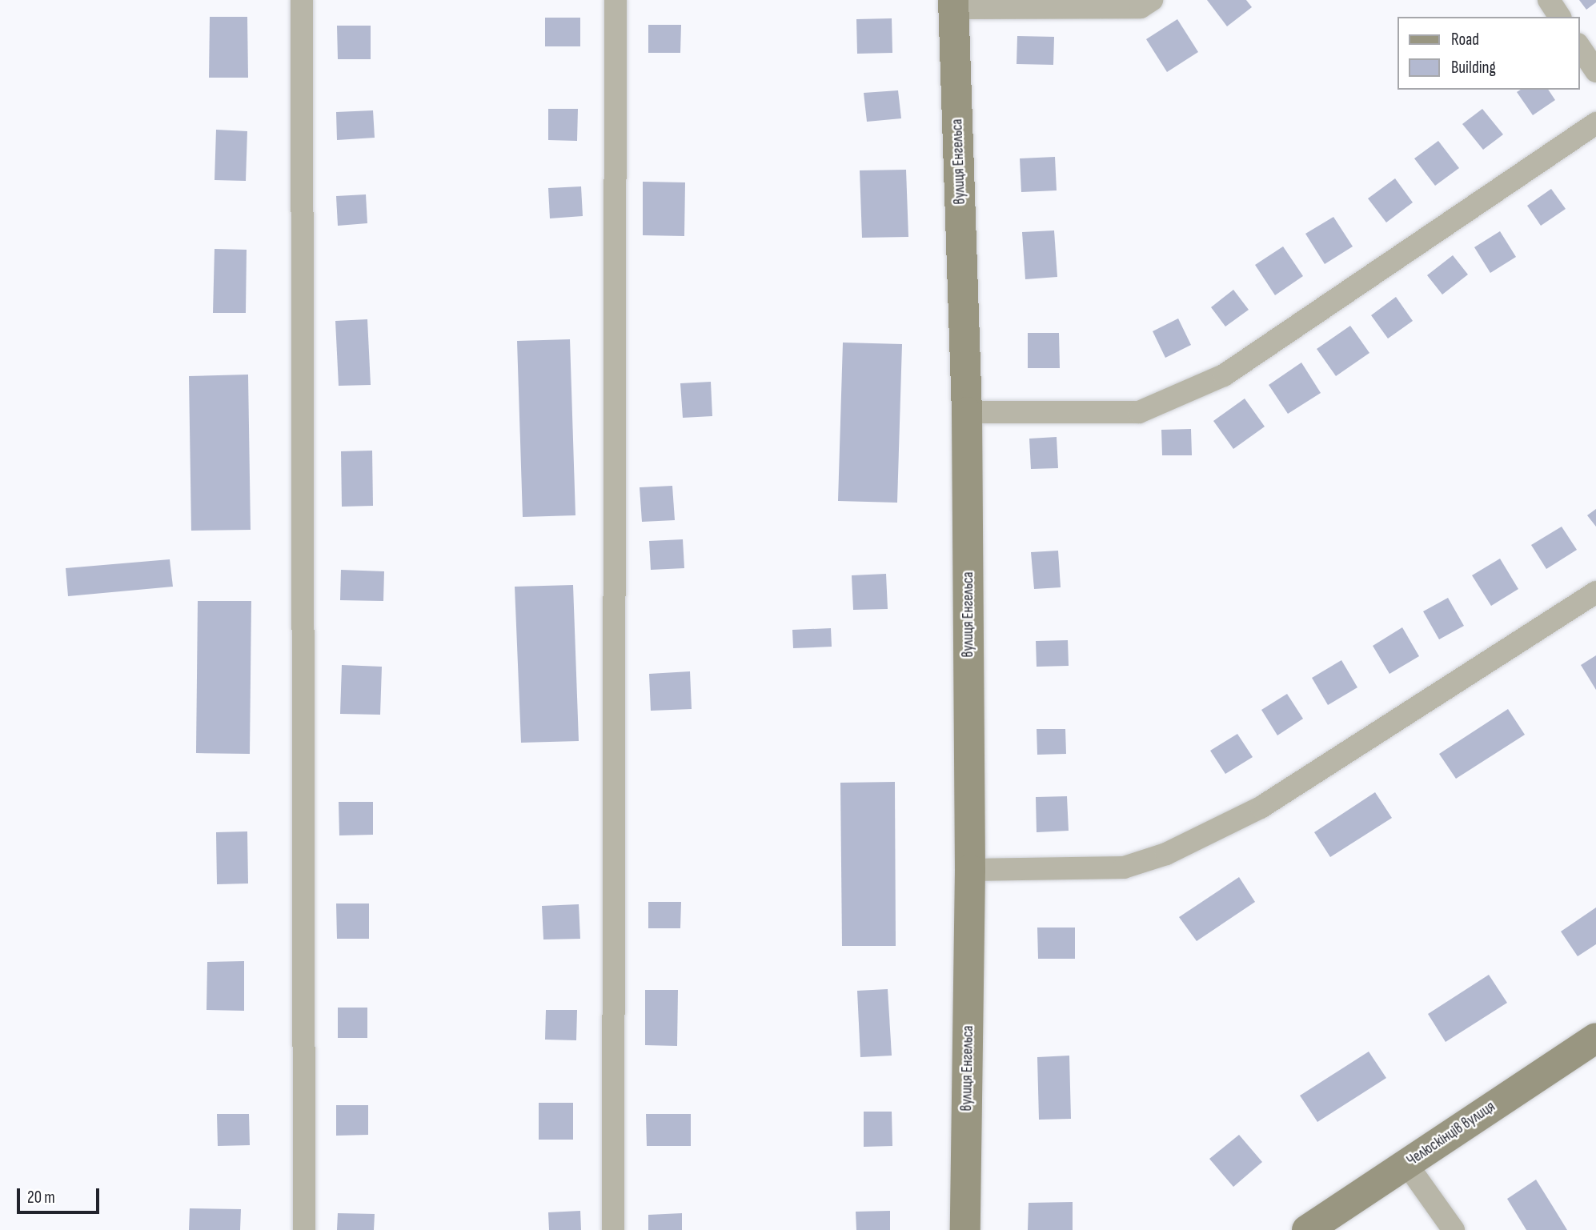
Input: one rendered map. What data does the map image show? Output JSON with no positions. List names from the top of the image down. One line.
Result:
{"streets":{"street":["вулиця Енгельса","Челюскінців вулиця"]},"legend":["Road","Building"],"scale_bar":"20 m"}
